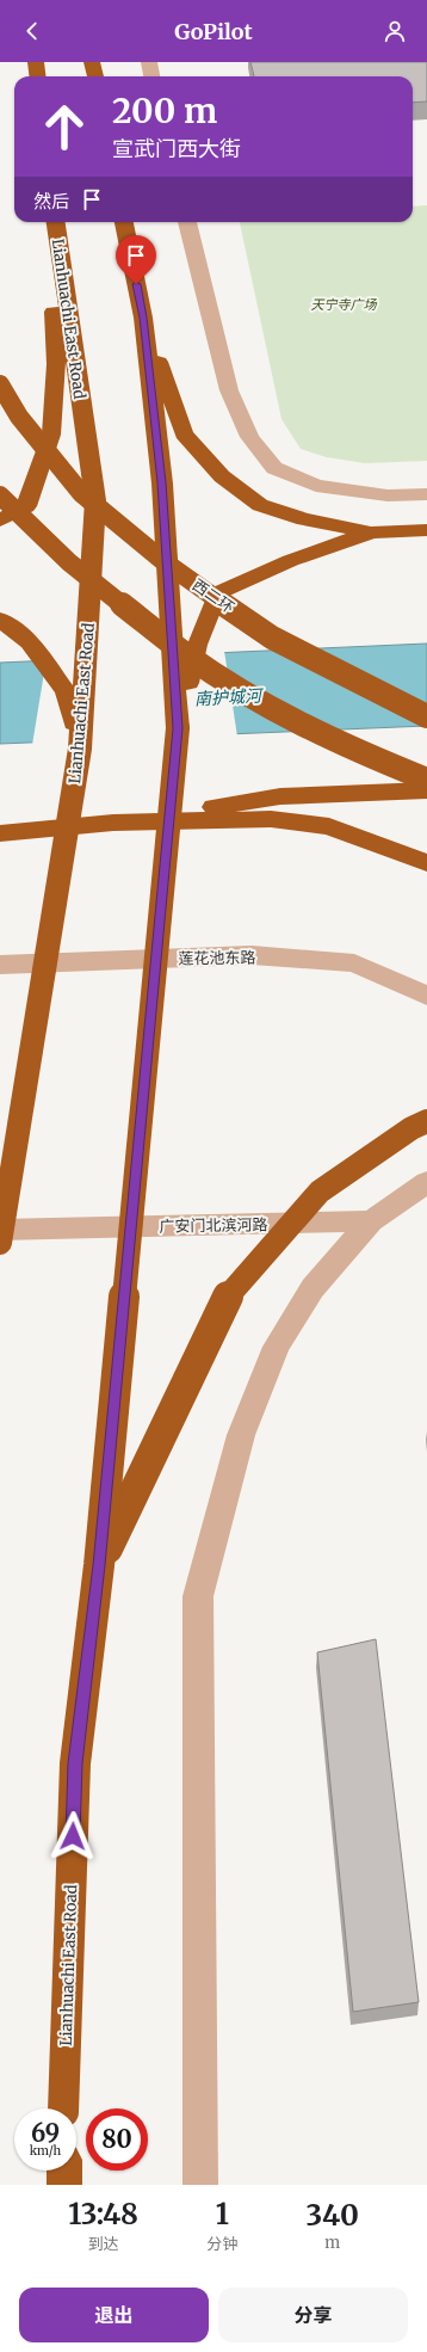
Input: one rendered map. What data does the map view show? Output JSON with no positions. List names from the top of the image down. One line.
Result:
{"streets":{"highway":["Lianhuachi East Road","西二环"],"street":["莲花池东路","广安门北滨河路"]},"water":["南护城河"],"parks":["天宁寺广场"],"page":{"header":"GoPilot","turn":["200 m","宣武门西大街"],"then":"然后","speed":"69 km/h","limit":"80","eta":["13:48","到达","1","分钟","340","m"],"buttons":["退出","分享"]}}
